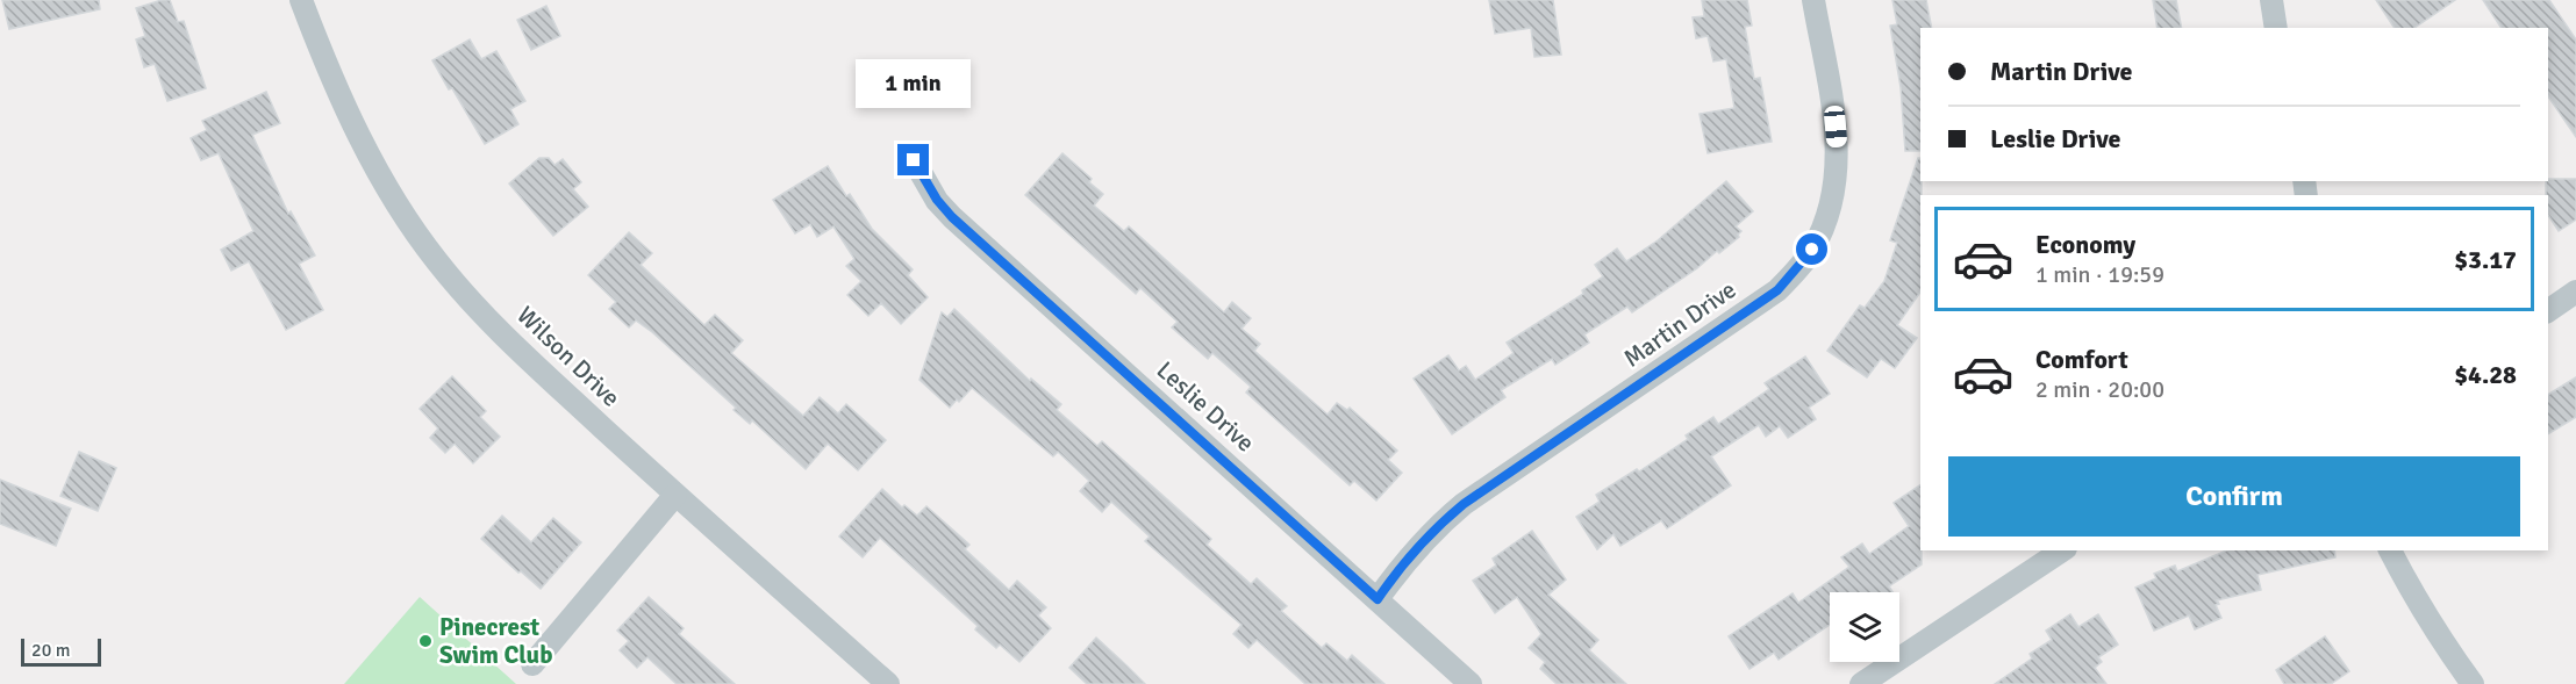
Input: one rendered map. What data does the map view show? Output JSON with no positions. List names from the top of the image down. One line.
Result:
{"streets":{"street":["Martin Drive","Wilson Drive","Leslie Drive"]},"crossings":[["Martin Drive","Leslie Drive"]],"places":["Pinecrest Swim Club"],"scale_bar":"20 m","page":{"banner":["Martin Drive","Leslie Drive"],"bubble":"1 min","list":[{"name":"Economy","note":"1 min · 19:59","value":"$3.17"},{"name":"Comfort","note":"2 min · 20:00","value":"$4.28"}],"buttons":"Confirm","scale":"20 m"}}
